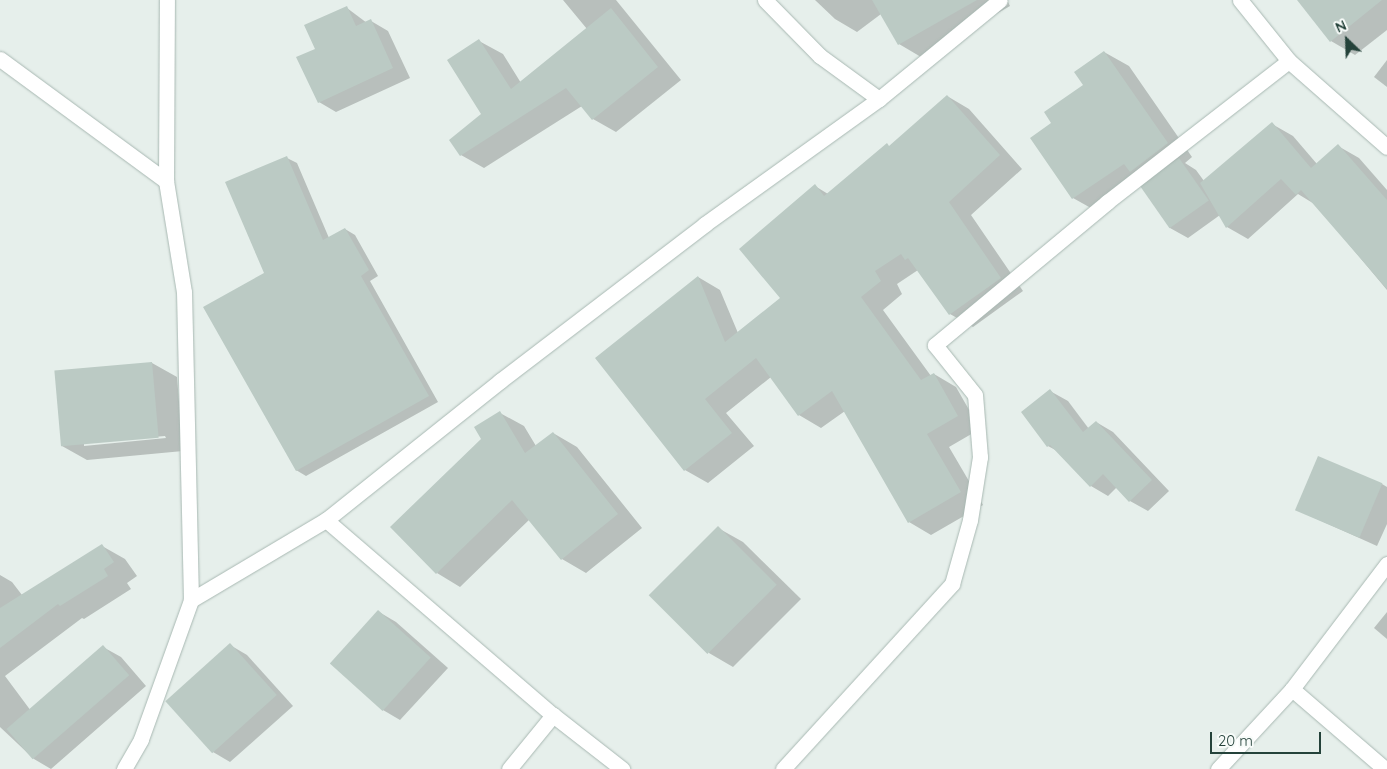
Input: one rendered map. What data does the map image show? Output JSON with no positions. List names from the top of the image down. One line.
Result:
{"scale_bar":"20 m","north":"top left"}
